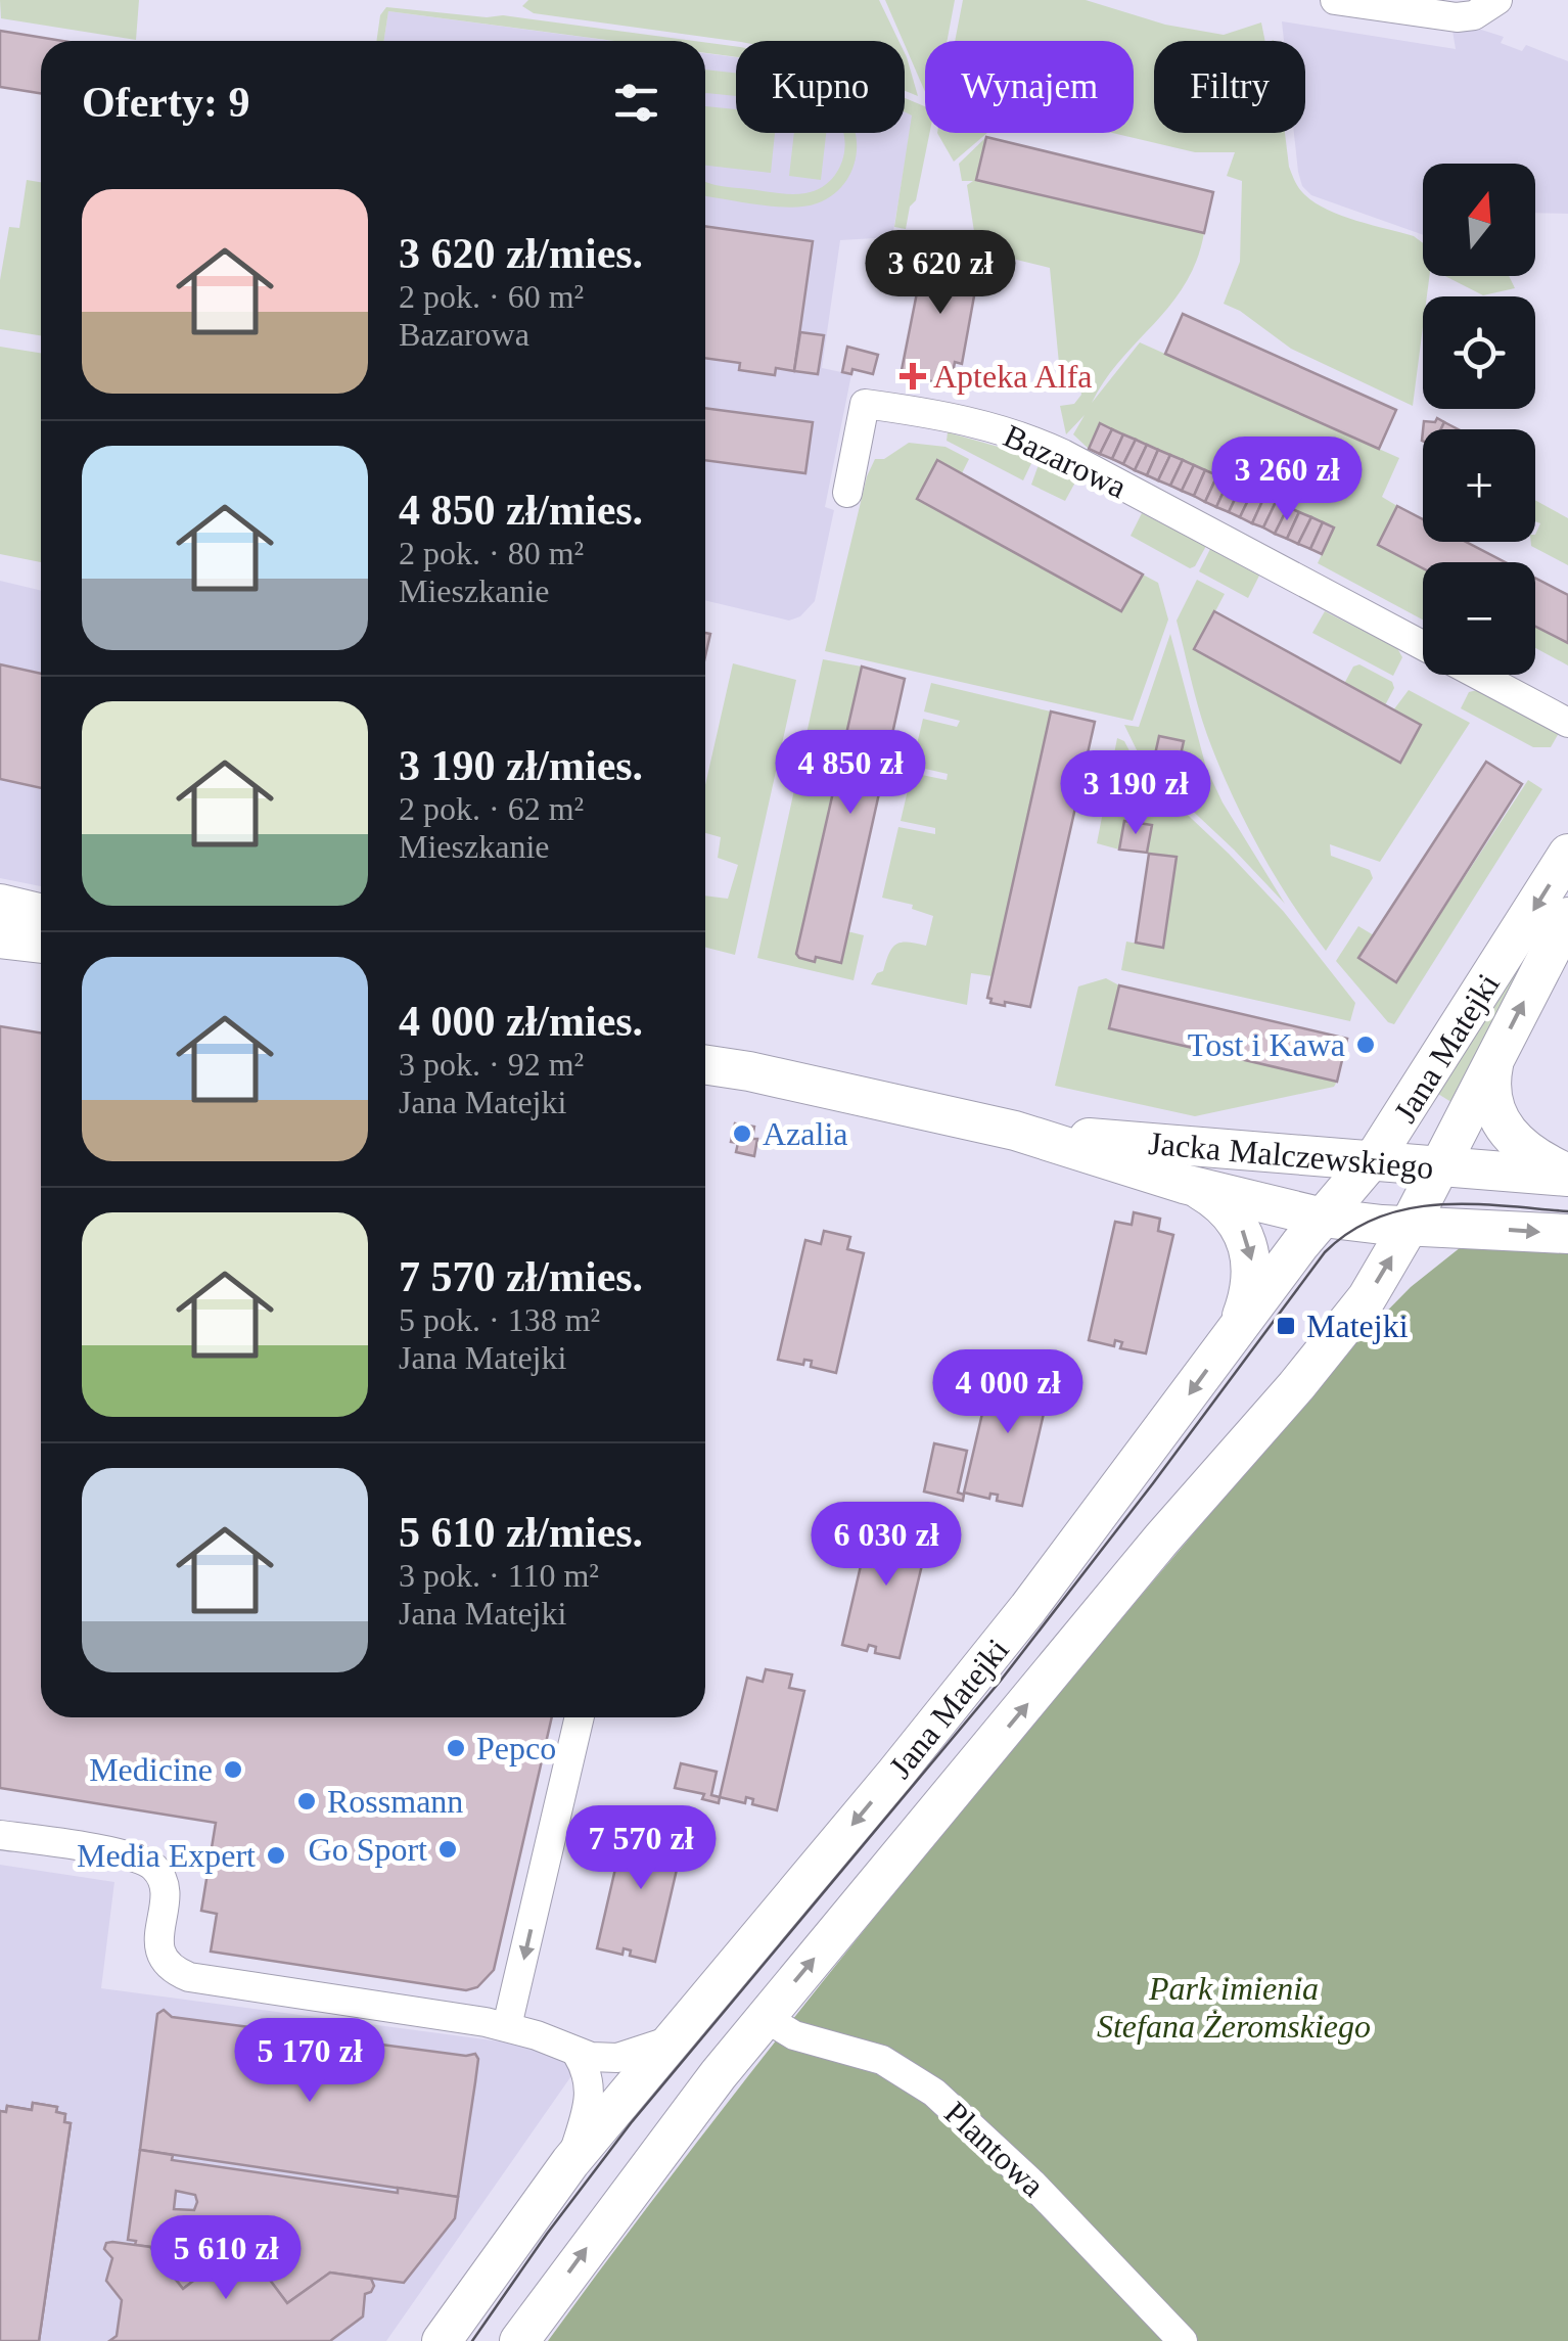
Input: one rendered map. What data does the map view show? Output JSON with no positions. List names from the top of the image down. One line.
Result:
{"streets":{"street":["Bazarowa","Jana Matejki","Jacka Malczewskiego","Plantowa"]},"crossings":[["Jana Matejki","Jacka Malczewskiego"],["Jana Matejki","Plantowa"]],"parks":["Park imienia Stefana Żeromskiego"],"places":{"health":["Apteka Alfa"],"other":["Tost i Kawa","Azalia","Pepco","Medicine","Rossmann","Go Sport","Media Expert"],"transit":["Matejki"]},"north":"top","page":{"chip":["Kupno","Wynajem","Filtry"],"heading":"Oferty: 9","map_buttons":["+","−"],"list":[{"name":"3 620 zł/mies.","note":"2 pok. · 60 m² · Bazarowa"},{"name":"4 850 zł/mies.","note":"2 pok. · 80 m² · Mieszkanie"},{"name":"3 190 zł/mies.","note":"2 pok. · 62 m² · Mieszkanie"},{"name":"4 000 zł/mies.","note":"3 pok. · 92 m² · Jana Matejki"},{"name":"7 570 zł/mies.","note":"5 pok. · 138 m² · Jana Matejki"},{"name":"5 610 zł/mies.","note":"3 pok. · 110 m² · Jana Matejki"}],"price":["3 620 zł","3 260 zł","4 850 zł","3 190 zł","4 000 zł","6 030 zł","7 570 zł","5 170 zł","5 610 zł"]}}
